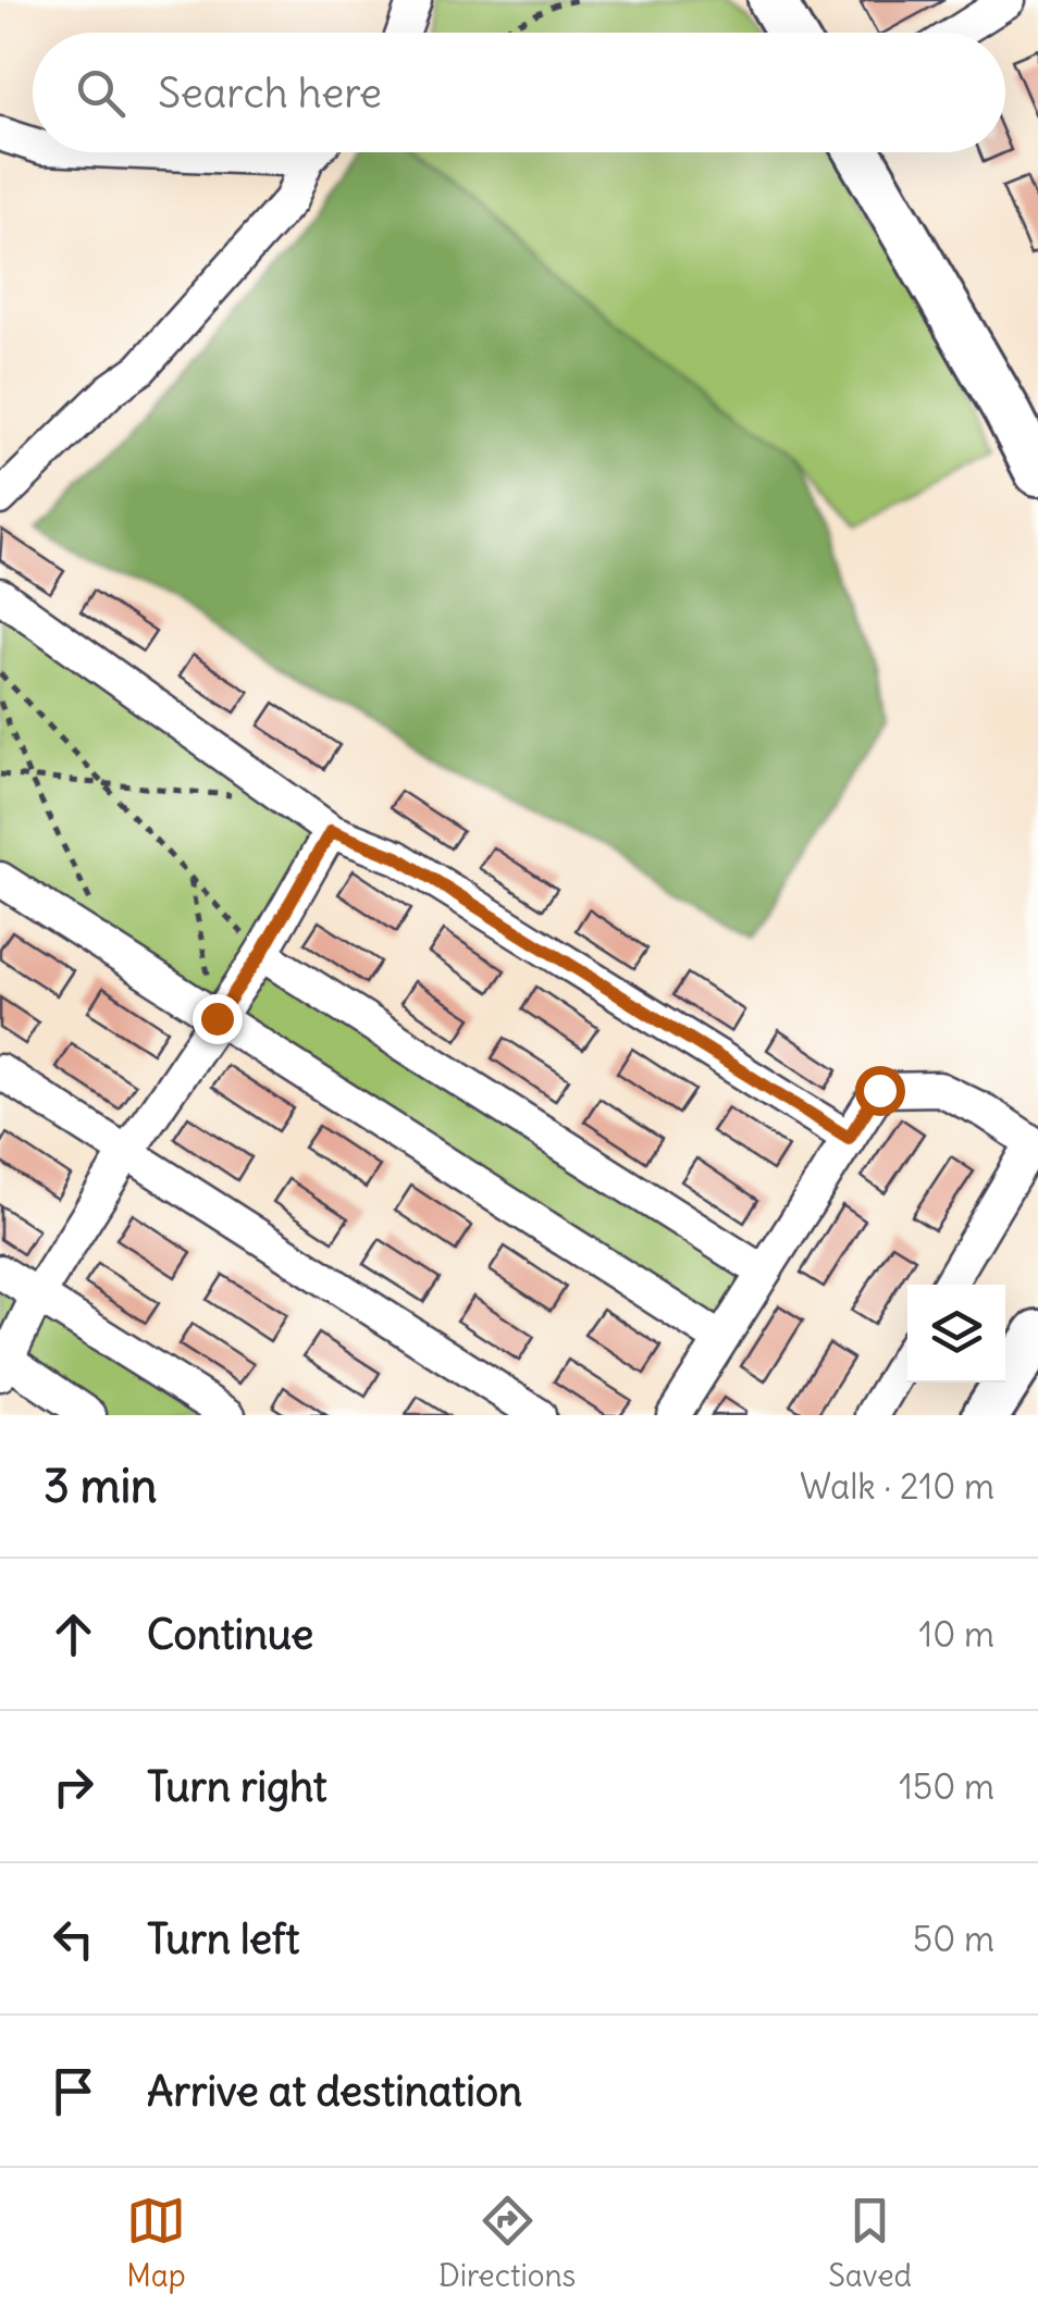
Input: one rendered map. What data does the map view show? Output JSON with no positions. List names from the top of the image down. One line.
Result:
{"page":{"search":"Search here","heading":["3 min","Walk · 210 m"],"list":[["Continue","10 m"],["Turn right","150 m"],["Turn left","50 m"],"Arrive at destination"],"nav":["Map","Directions","Saved"]}}
